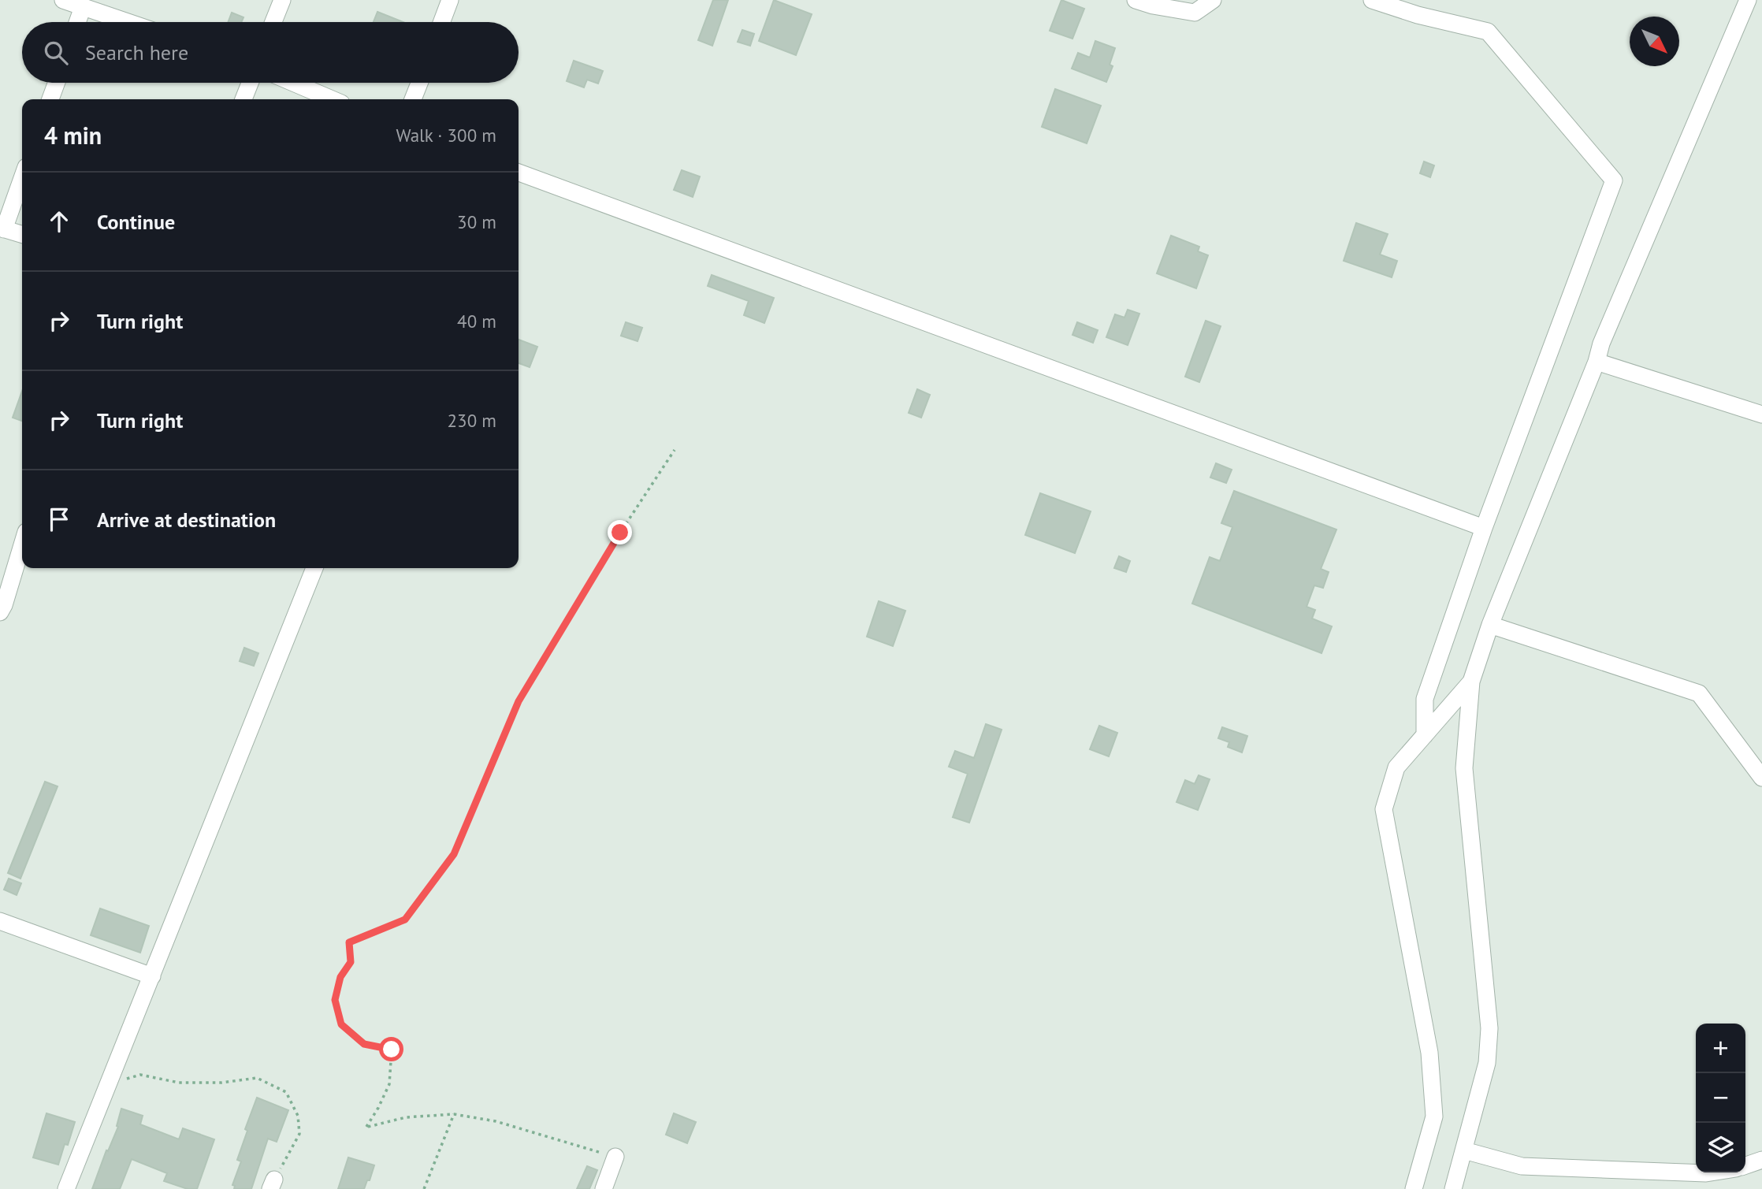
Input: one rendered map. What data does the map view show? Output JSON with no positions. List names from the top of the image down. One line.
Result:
{"north":"bottom right","page":{"search":"Search here","heading":["4 min","Walk · 300 m"],"list":[["Continue","30 m"],["Turn right","40 m"],["Turn right","230 m"],"Arrive at destination"],"map_buttons":["+","−"]}}
